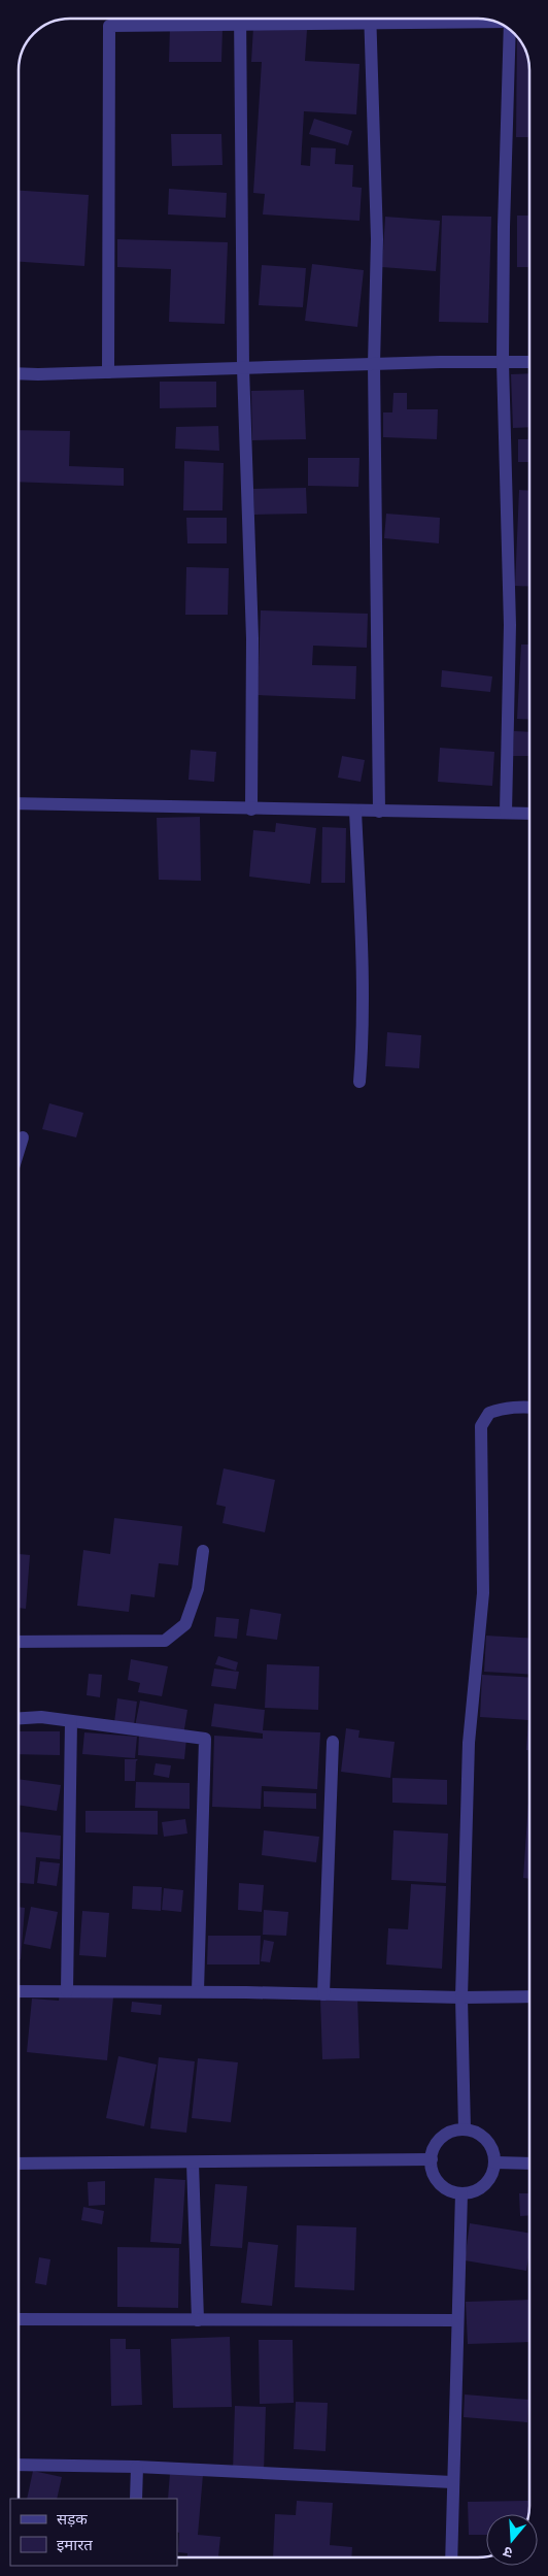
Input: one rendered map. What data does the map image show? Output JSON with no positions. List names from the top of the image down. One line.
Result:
{"legend":["सड़क","इमारत"],"north":"bottom"}
